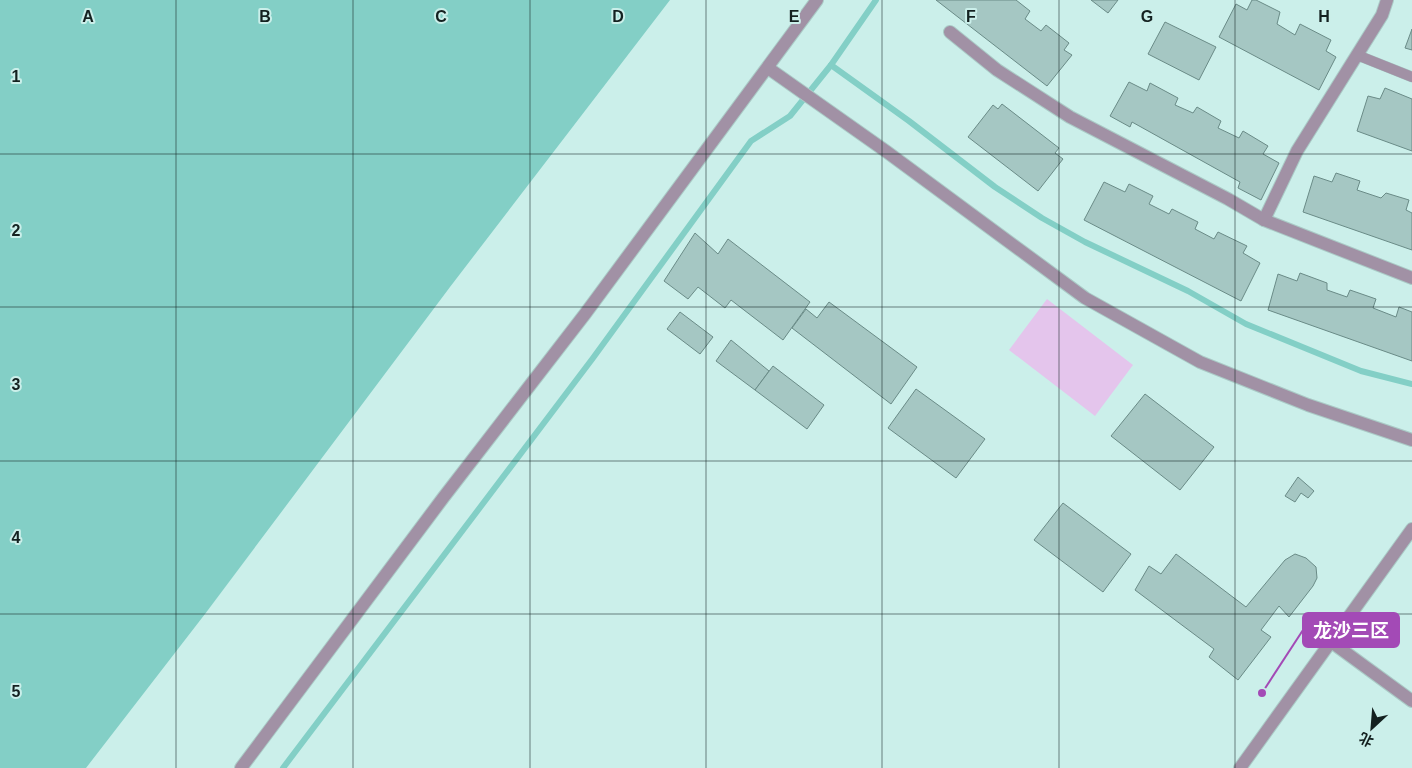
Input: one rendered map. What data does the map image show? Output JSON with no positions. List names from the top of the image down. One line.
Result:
{"places":["龙沙三区"],"north":"bottom left","grid":{"columns":["A","B","C","D","E","F","G","H"],"rows":["1","2","3","4","5"]}}
